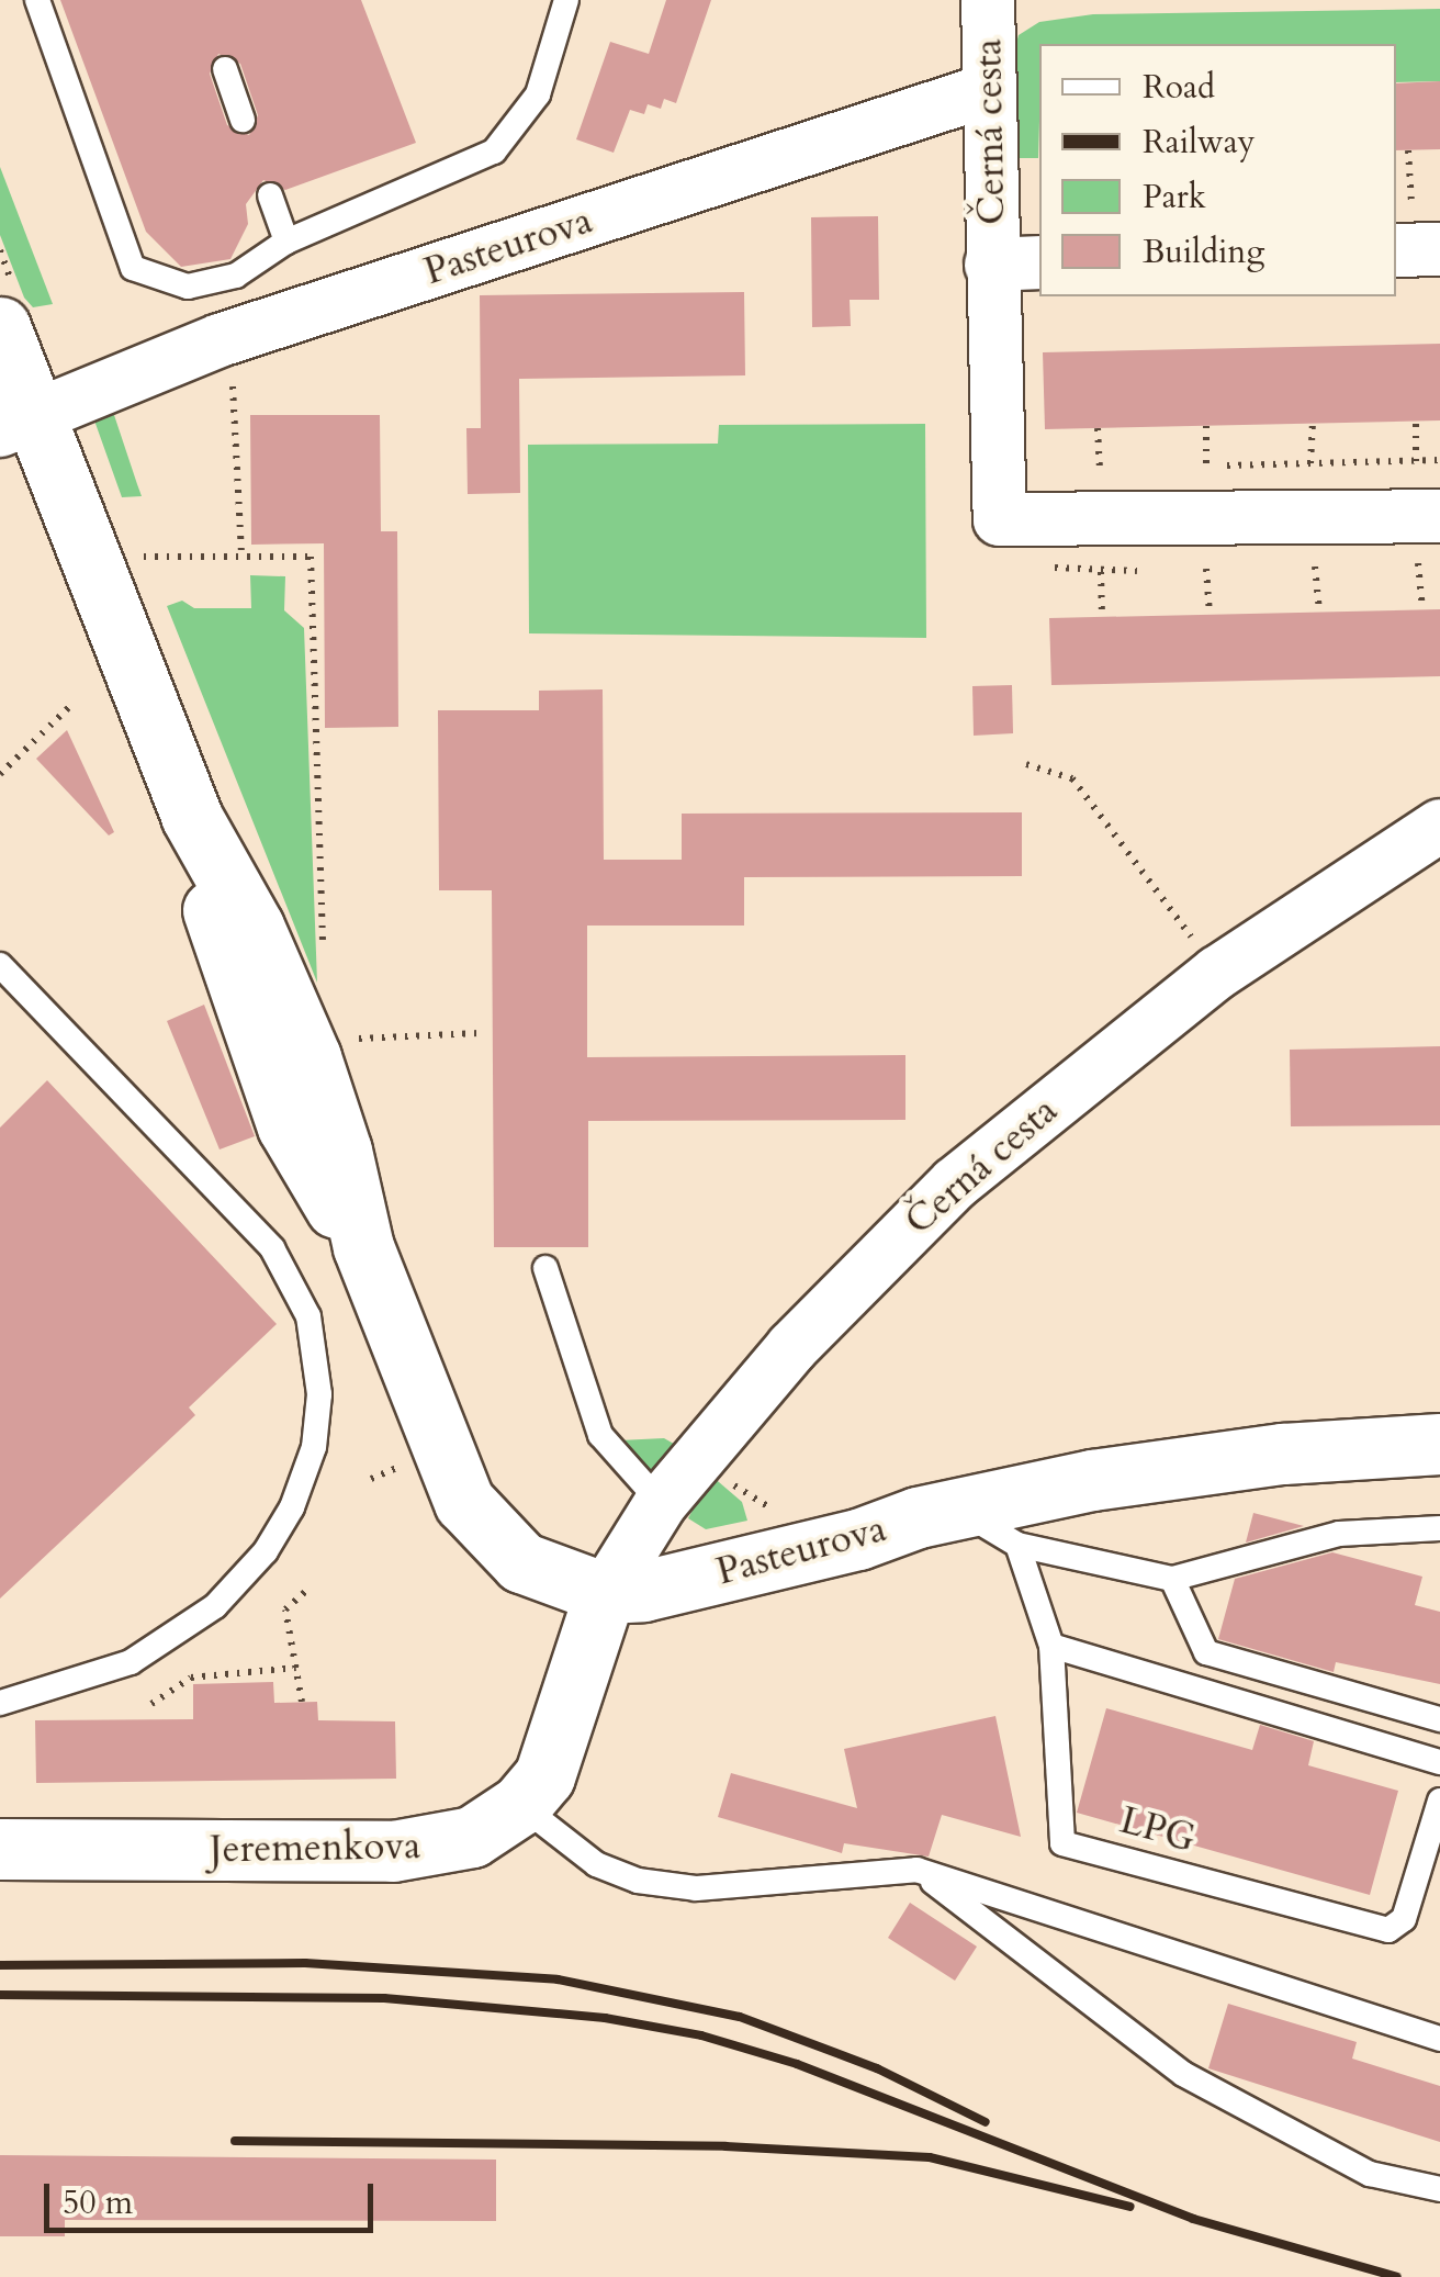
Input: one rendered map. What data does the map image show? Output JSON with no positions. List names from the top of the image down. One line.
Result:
{"streets":{"main road":["Pasteurova","Jeremenkova"],"street":["Černá cesta"],"lane":["LPG"]},"crossings":[["Černá cesta","Pasteurova"],["Černá cesta","Jeremenkova"],["Pasteurova","Jeremenkova"]],"legend":["Road","Railway","Park","Building"],"scale_bar":"50 m"}
